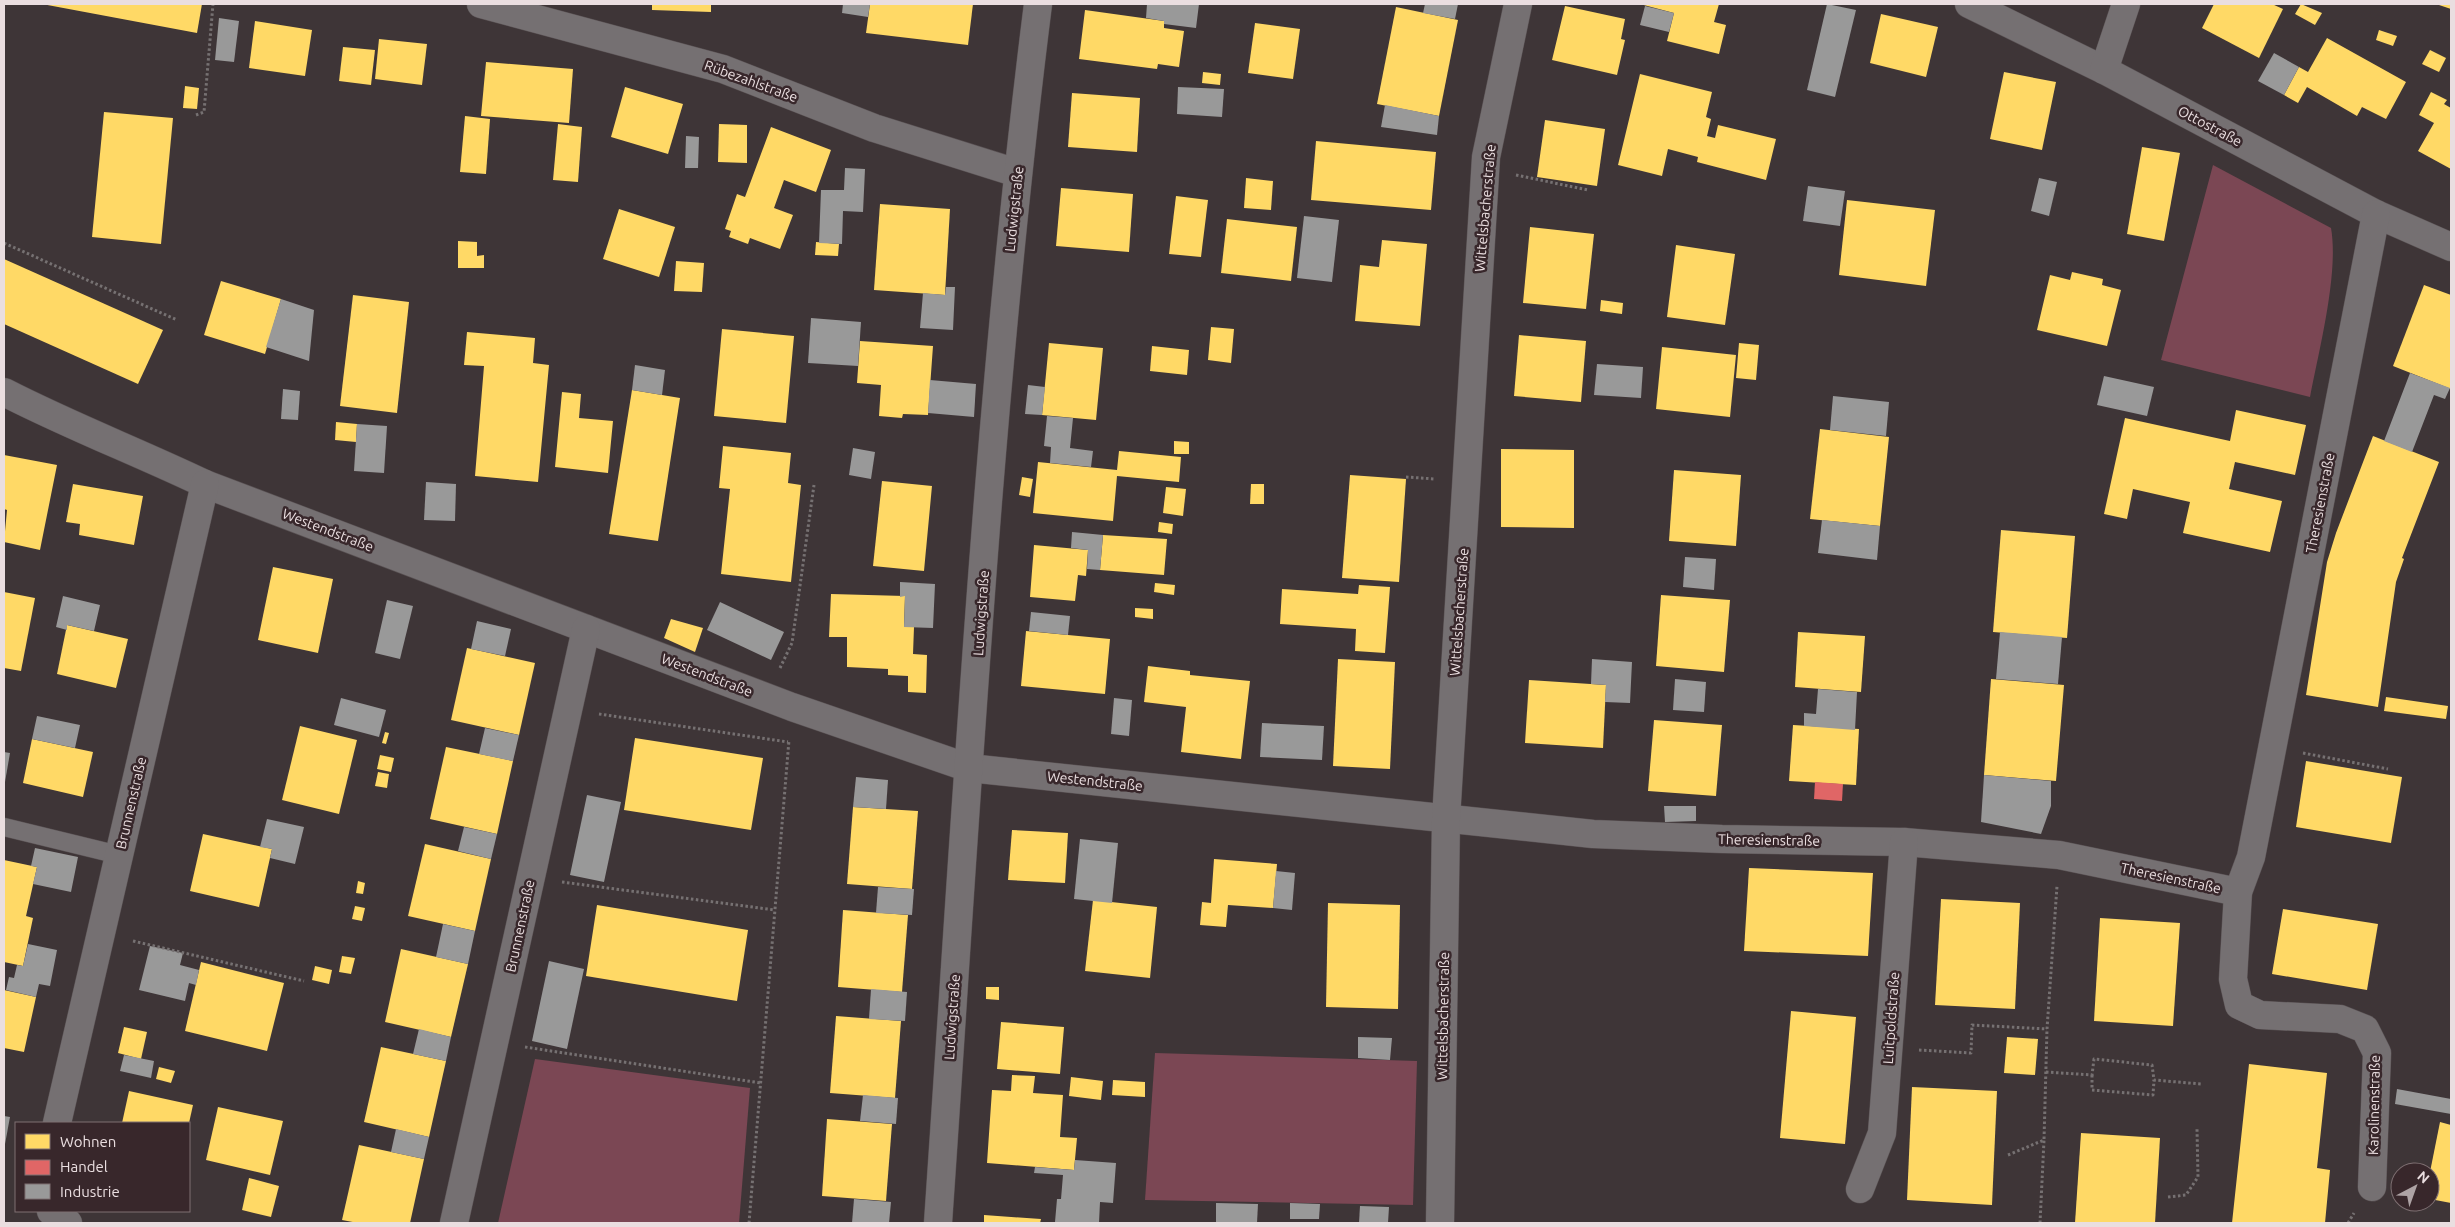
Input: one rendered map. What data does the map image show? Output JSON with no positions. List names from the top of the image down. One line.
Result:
{"streets":{"street":["Rübezahlstraße","Ottostraße","Wittelsbacherstraße","Ludwigstraße","Theresienstraße","Westendstraße","Brunnenstraße","Luitpoldstraße","Karolinenstraße"]},"crossings":[["Rübezahlstraße","Ludwigstraße"],["Ottostraße","Theresienstraße"],["Wittelsbacherstraße","Theresienstraße"],["Wittelsbacherstraße","Westendstraße"],["Ludwigstraße","Westendstraße"],["Theresienstraße","Westendstraße"],["Theresienstraße","Luitpoldstraße"],["Theresienstraße","Karolinenstraße"],["Westendstraße","Brunnenstraße"]],"legend":["Wohnen","Handel","Industrie"],"north":"top right"}
